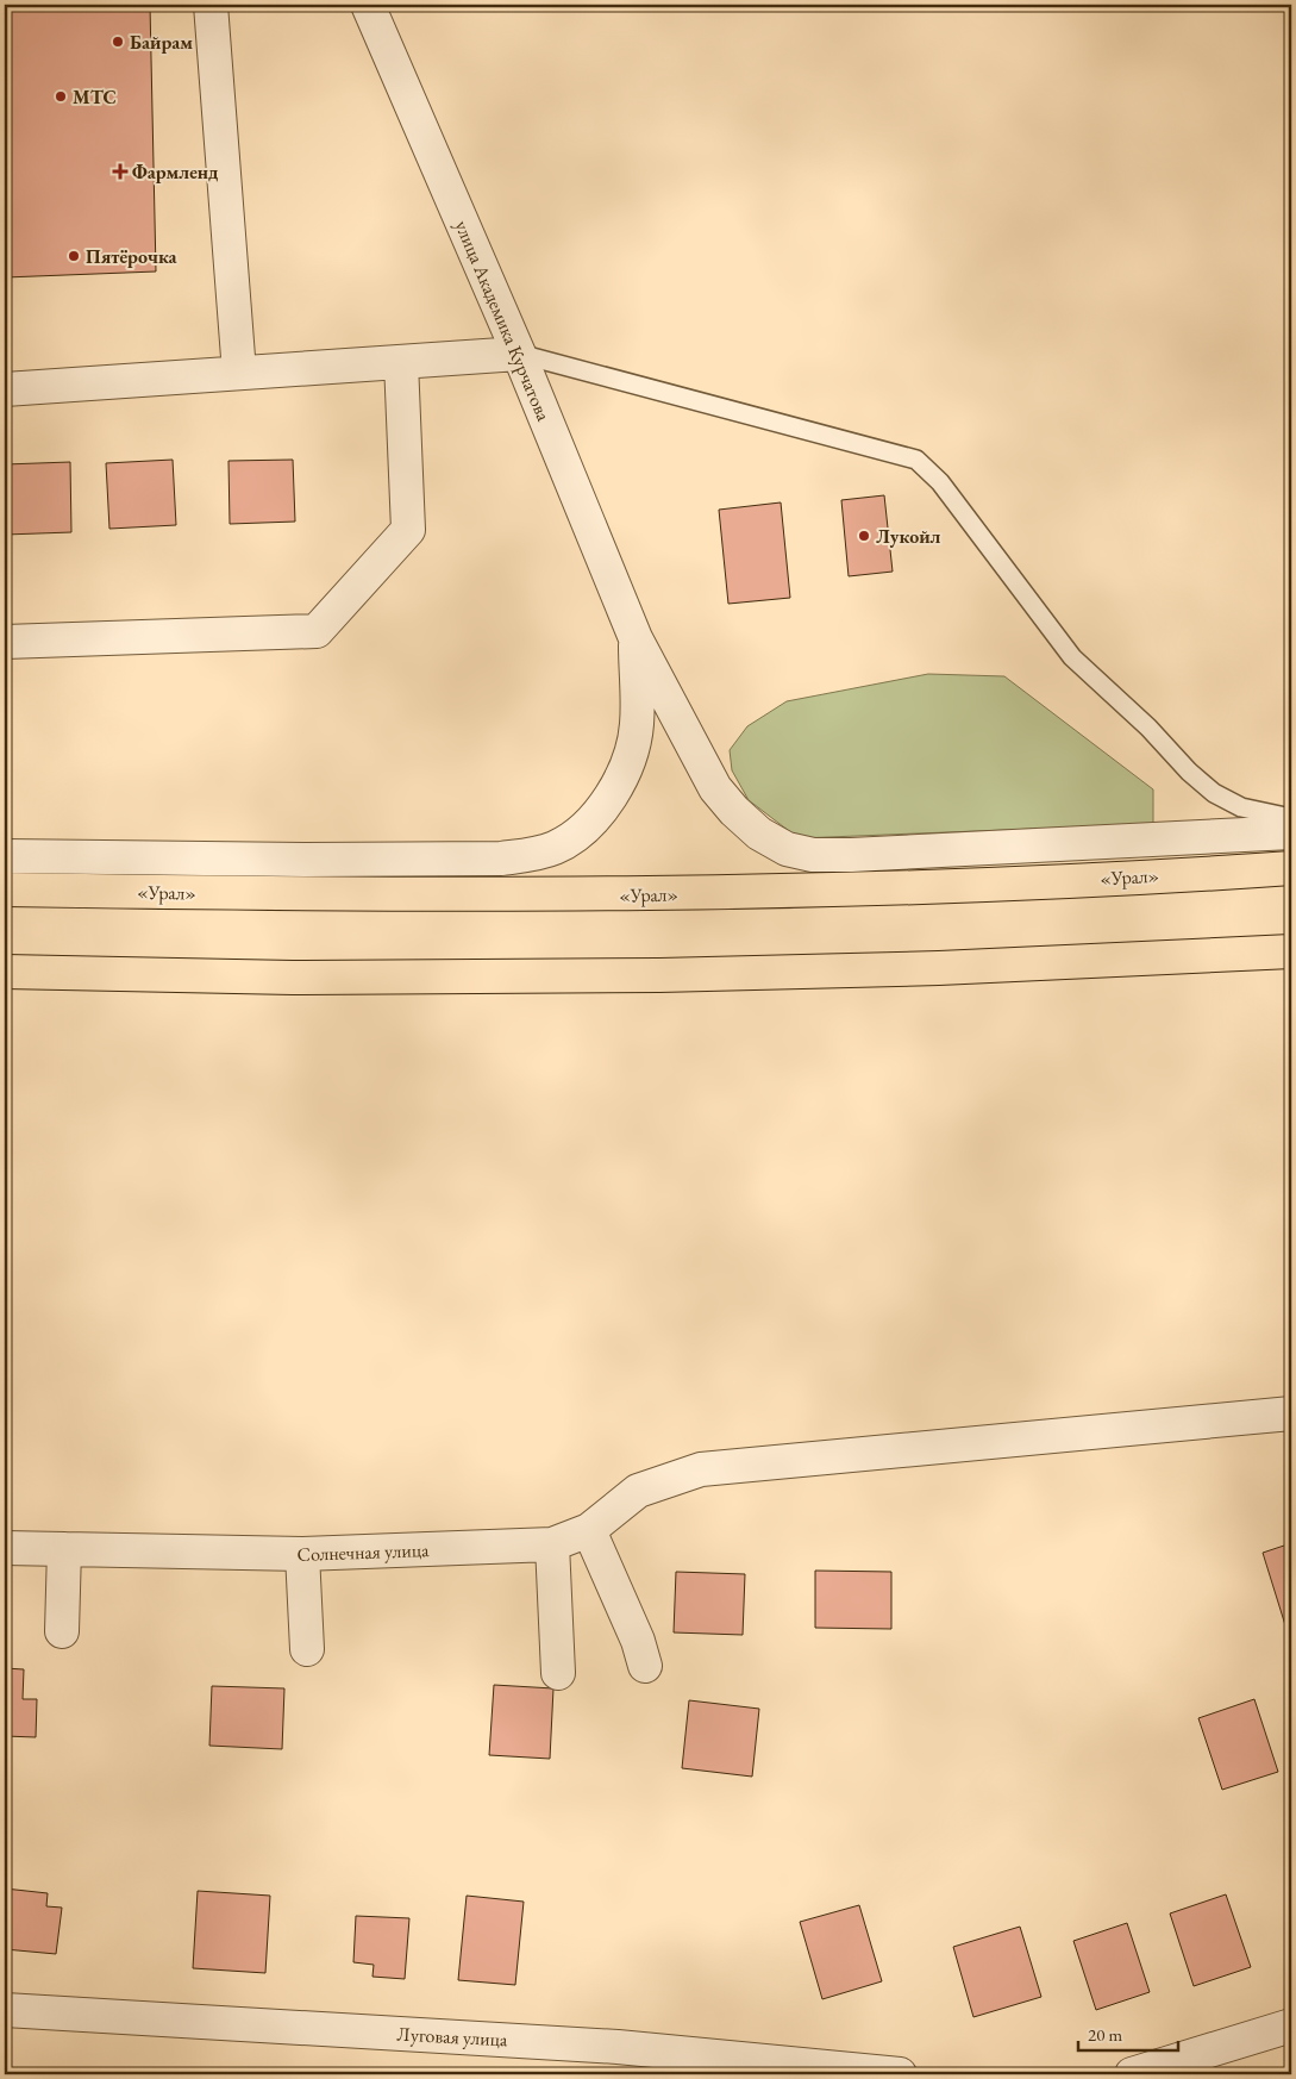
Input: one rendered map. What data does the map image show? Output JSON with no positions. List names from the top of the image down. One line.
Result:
{"streets":{"highway":["«Урал»"],"street":["улица Академика Курчатова","Солнечная улица","Луговая улица"]},"places":{"other":["Байрам","МТС","Пятёрочка","Лукойл"],"health":["Фармленд"]},"scale_bar":"20 m"}
